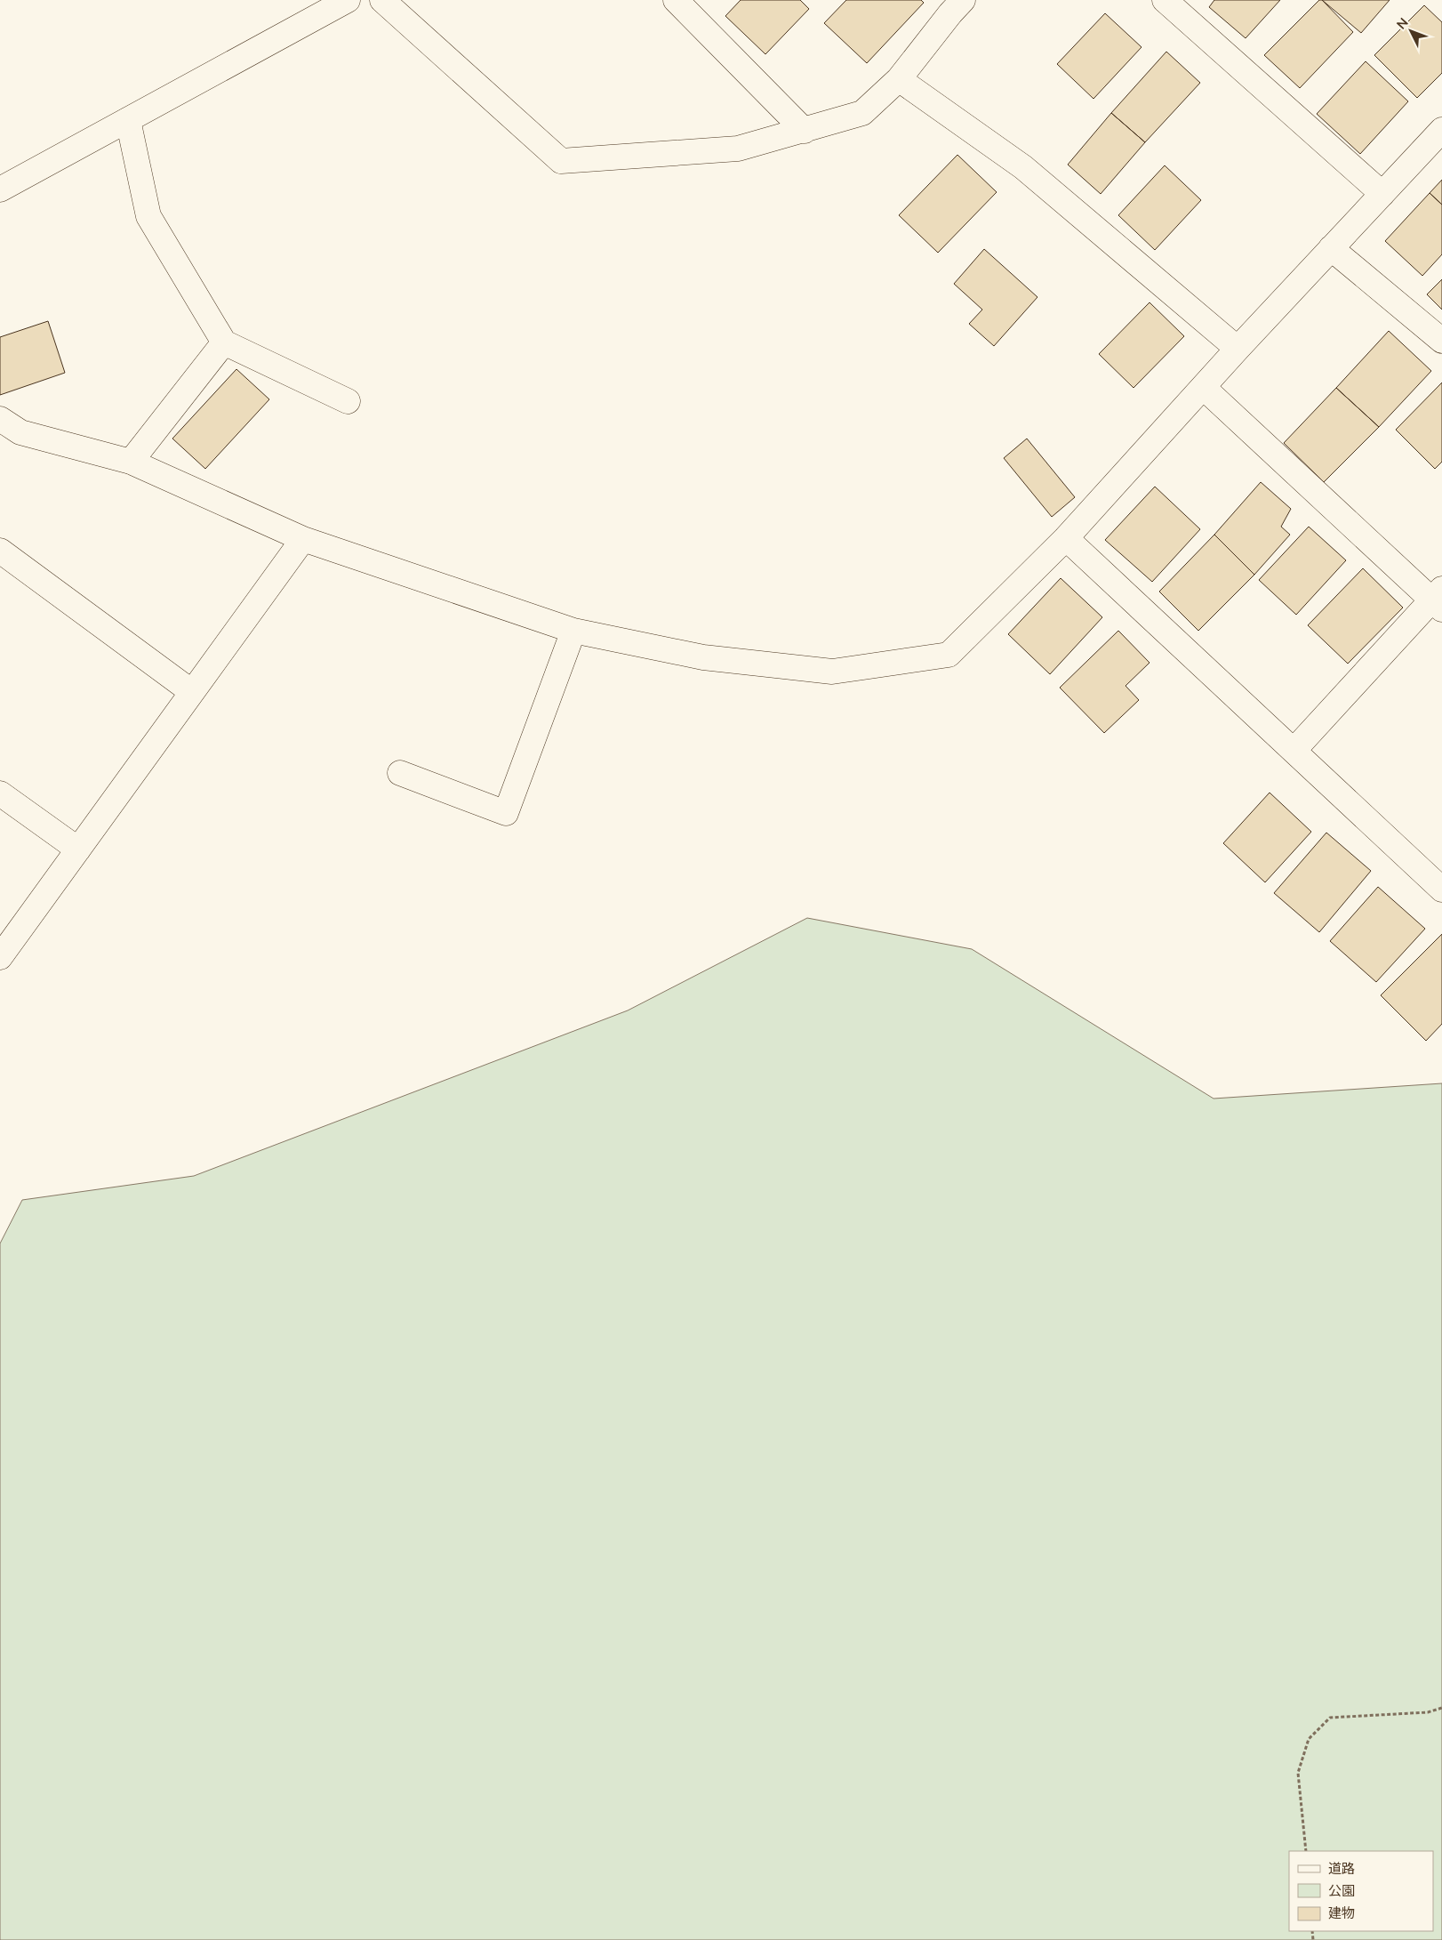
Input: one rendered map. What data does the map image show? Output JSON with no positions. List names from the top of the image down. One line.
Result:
{"legend":["道路","公園","建物"],"north":"top left"}
